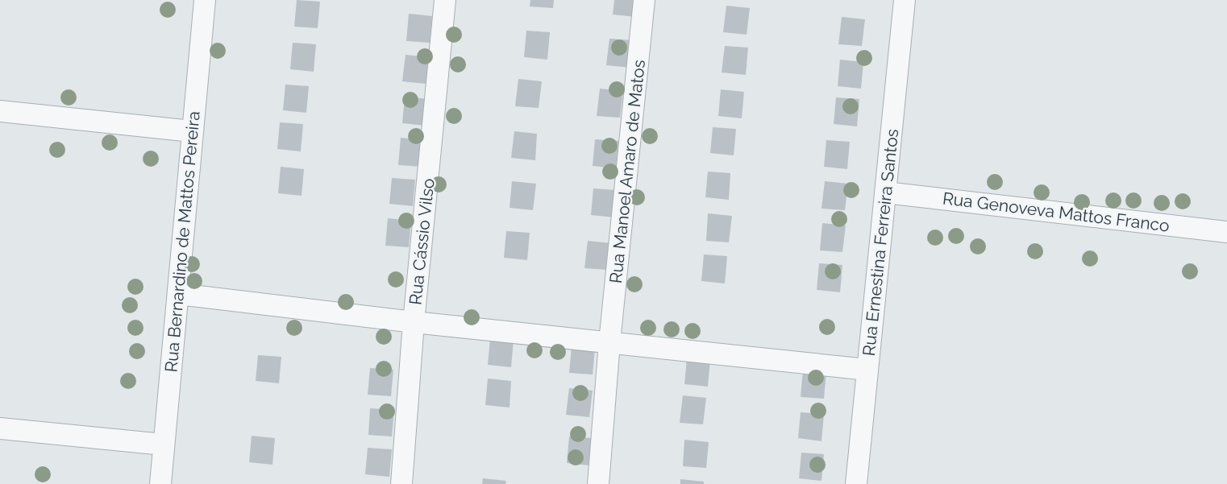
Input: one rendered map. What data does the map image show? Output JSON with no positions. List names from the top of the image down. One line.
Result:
{"streets":{"street":["Rua Manoel Amaro de Matos","Rua Genoveva Mattos Franco","Rua Bernardino de Mattos Pereira","Rua Cássio Vilso","Rua Ernestina Ferreira Santos"]},"crossings":[["Rua Genoveva Mattos Franco","Rua Ernestina Ferreira Santos"]]}
